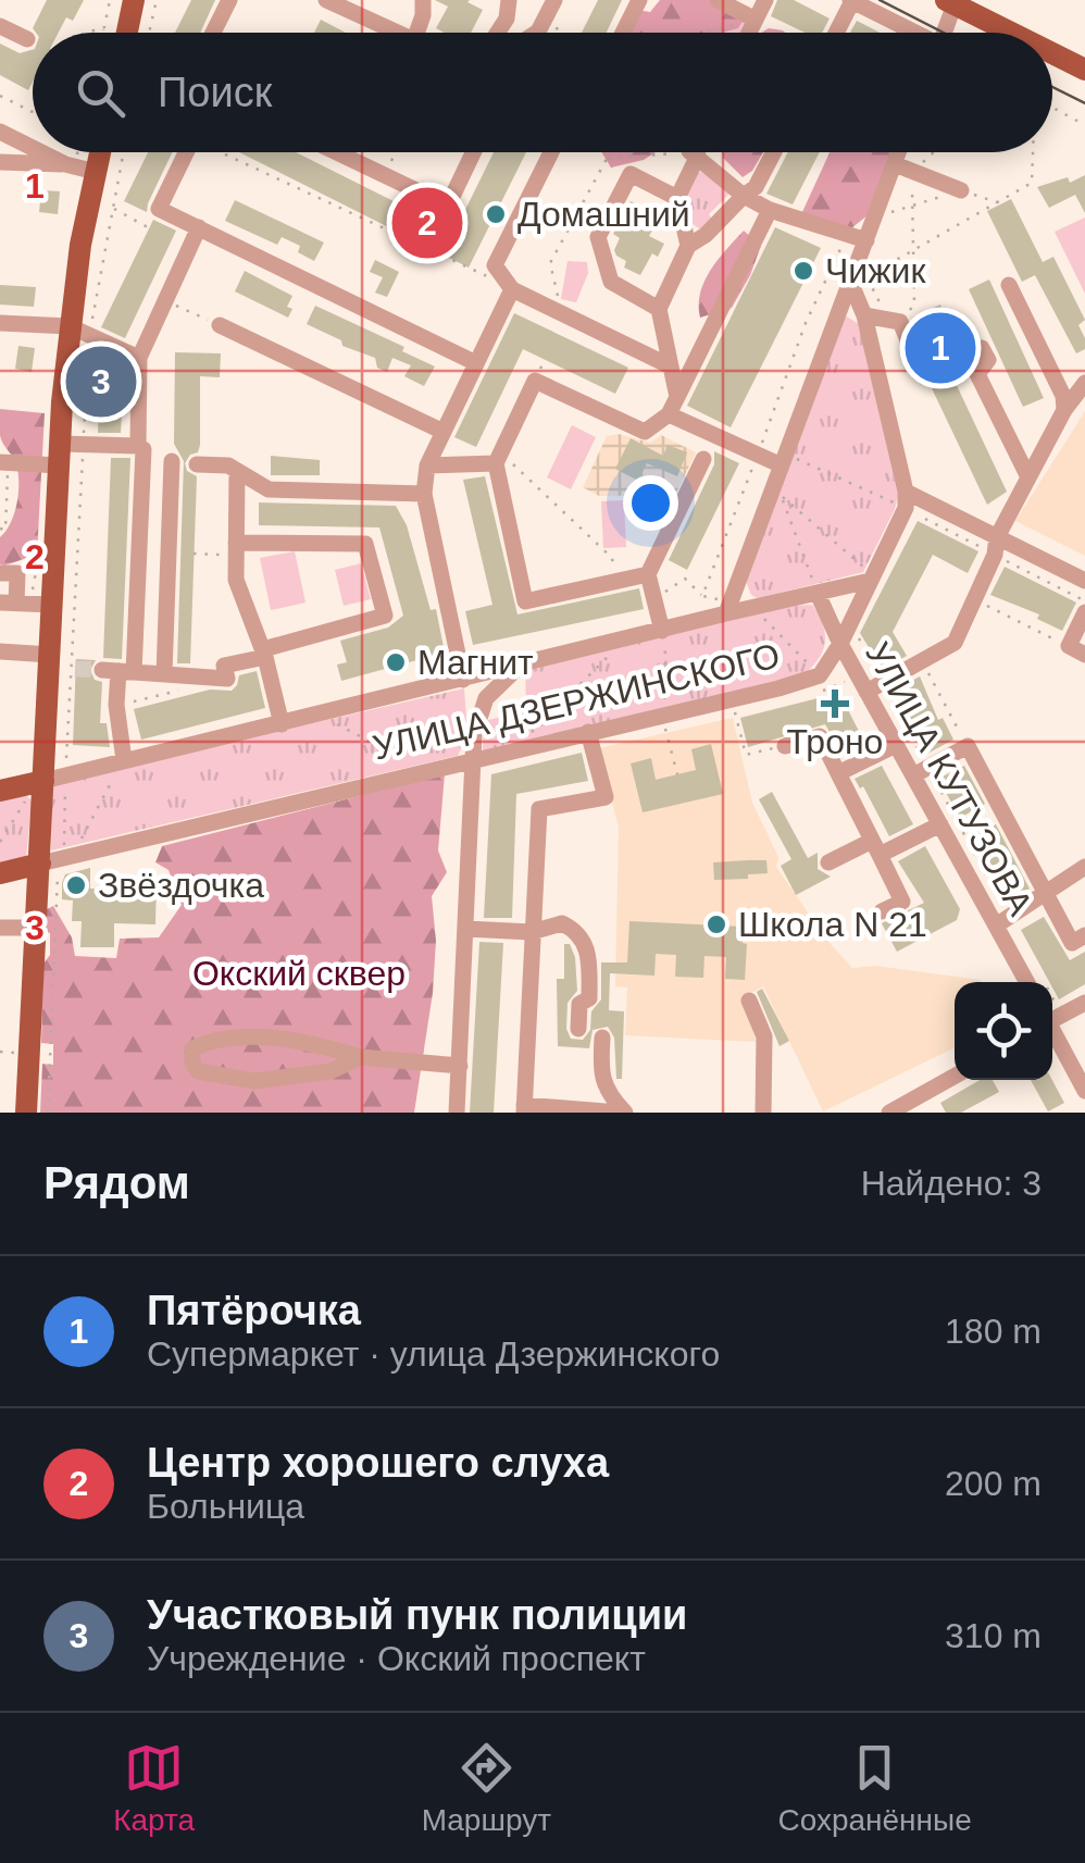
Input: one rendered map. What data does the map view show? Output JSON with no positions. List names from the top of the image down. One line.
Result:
{"streets":{"main road":["УЛИЦА ДЗЕРЖИНСКОГО"],"street":["УЛИЦА КУТУЗОВА"]},"crossings":[["УЛИЦА ДЗЕРЖИНСКОГО","УЛИЦА КУТУЗОВА"]],"parks":["Окский сквер"],"places":{"other":["Домашний","Чижик","Магнит","Звёздочка","Школа N 21"],"health":["Троно"]},"page":{"search":"Поиск","pins":["2","1","3"],"heading":["Рядом","Найдено: 3"],"list":[{"mark":"1","name":"Пятёрочка","note":"Супермаркет · улица Дзержинского","value":"180 m"},{"mark":"2","name":"Центр хорошего слуха","note":"Больница","value":"200 m"},{"mark":"3","name":"Участковый пунк полиции","note":"Учреждение · Окский проспект","value":"310 m"}],"nav":["Карта","Маршрут","Сохранённые"]},"grid":{"rows":["1","2","3"]}}
